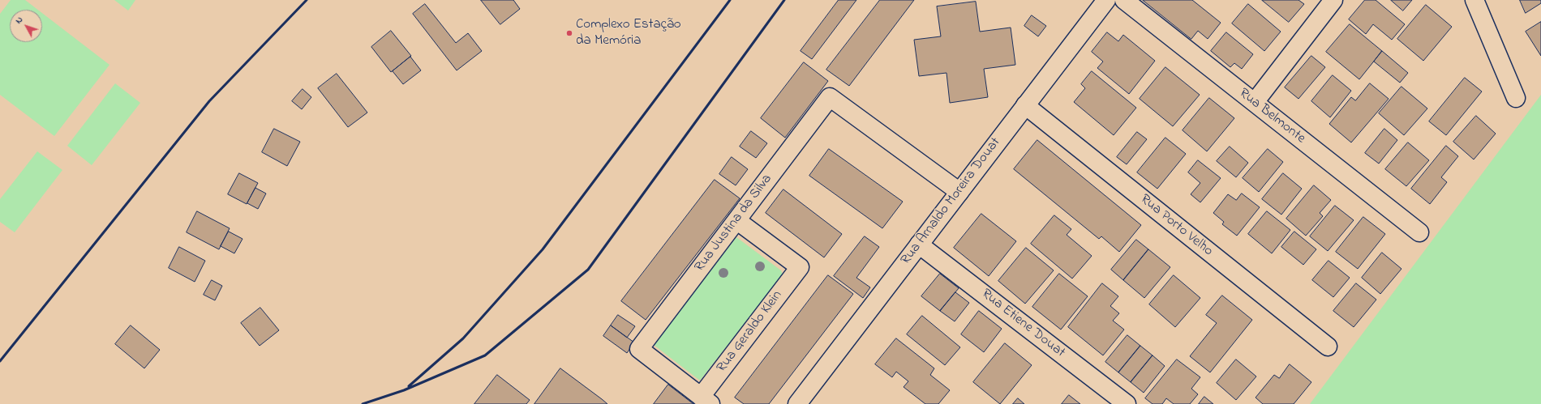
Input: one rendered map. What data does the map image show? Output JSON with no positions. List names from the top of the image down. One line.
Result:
{"streets":{"street":["Rua Belmonte","Rua Arnaldo Moreira Douat","Rua Justina da Silva","Rua Porto Velho","Rua Etiene Douat","Rua Geraldo Klein"]},"crossings":[["Rua Arnaldo Moreira Douat","Rua Justina da Silva"],["Rua Arnaldo Moreira Douat","Rua Porto Velho"],["Rua Arnaldo Moreira Douat","Rua Etiene Douat"],["Rua Justina da Silva","Rua Geraldo Klein"]],"places":["Complexo Estação da Memória"],"north":"top left"}
